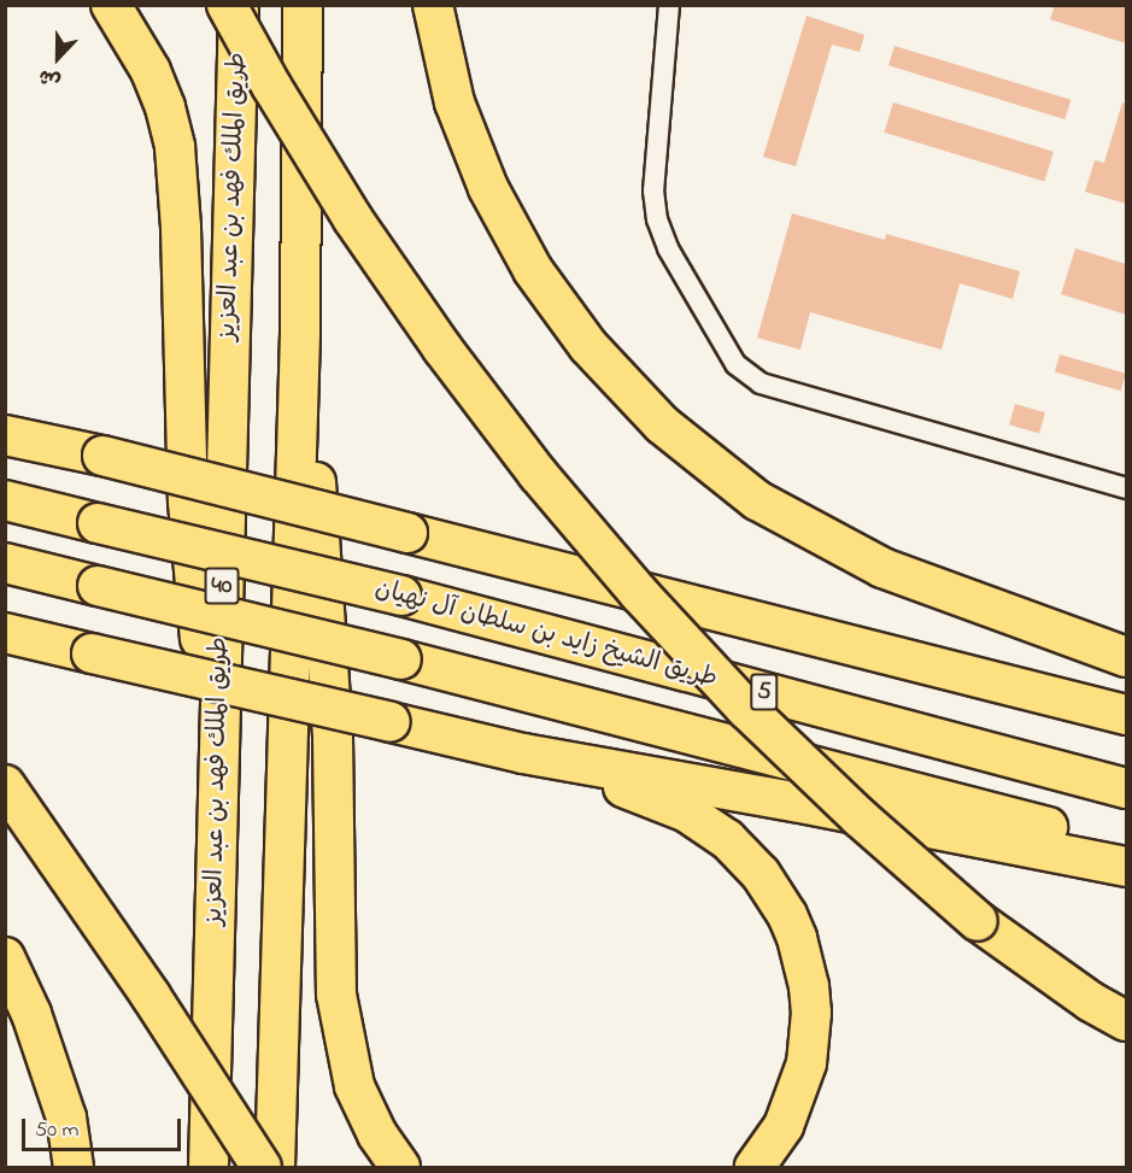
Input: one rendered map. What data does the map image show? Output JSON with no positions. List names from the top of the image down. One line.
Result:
{"streets":{"highway":["طريق الملك فهد بن عبد العزيز","40","طريق الشيخ زايد بن سلطان آل نهيان","5"]},"scale_bar":"50 m","north":"bottom"}
